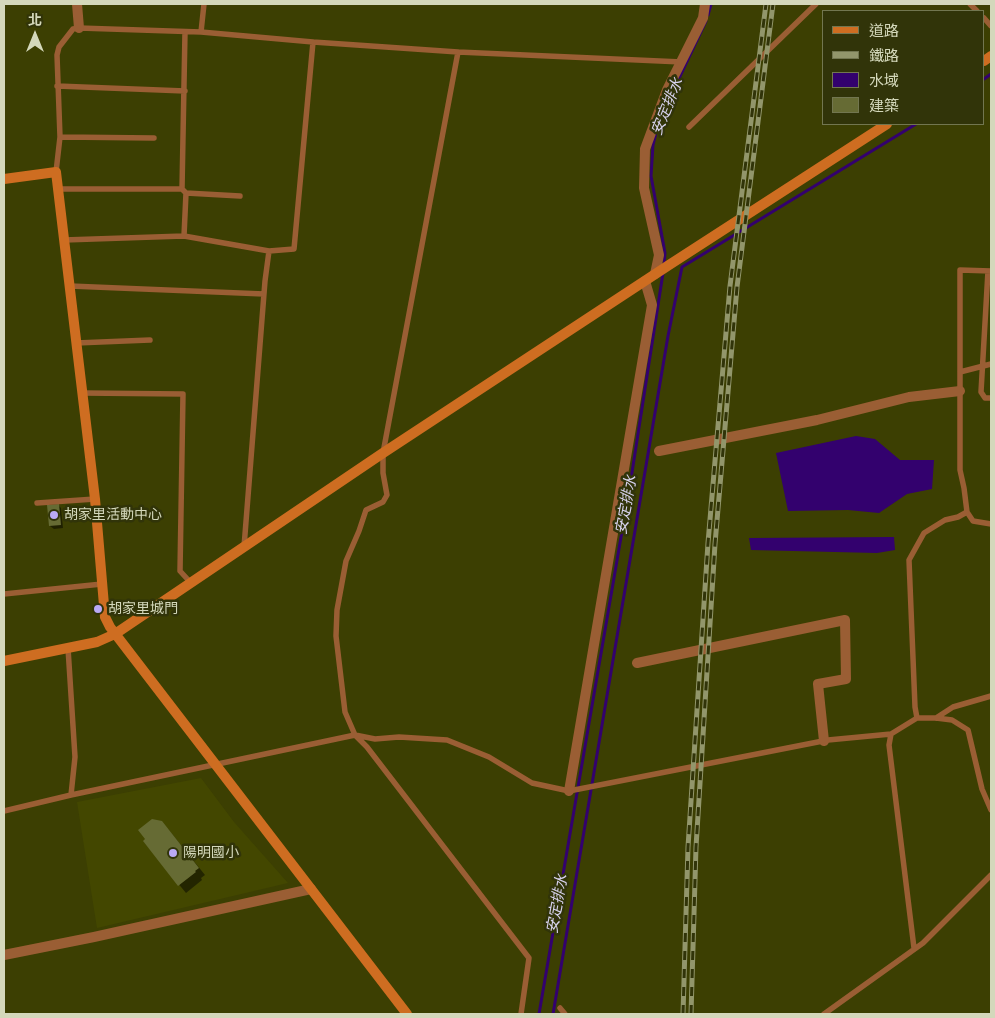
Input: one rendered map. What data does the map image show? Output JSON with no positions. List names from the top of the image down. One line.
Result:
{"water":["安定排水"],"places":["胡家里活動中心","胡家里城門","陽明國小"],"legend":["道路","鐵路","水域","建築"],"north":"top"}
